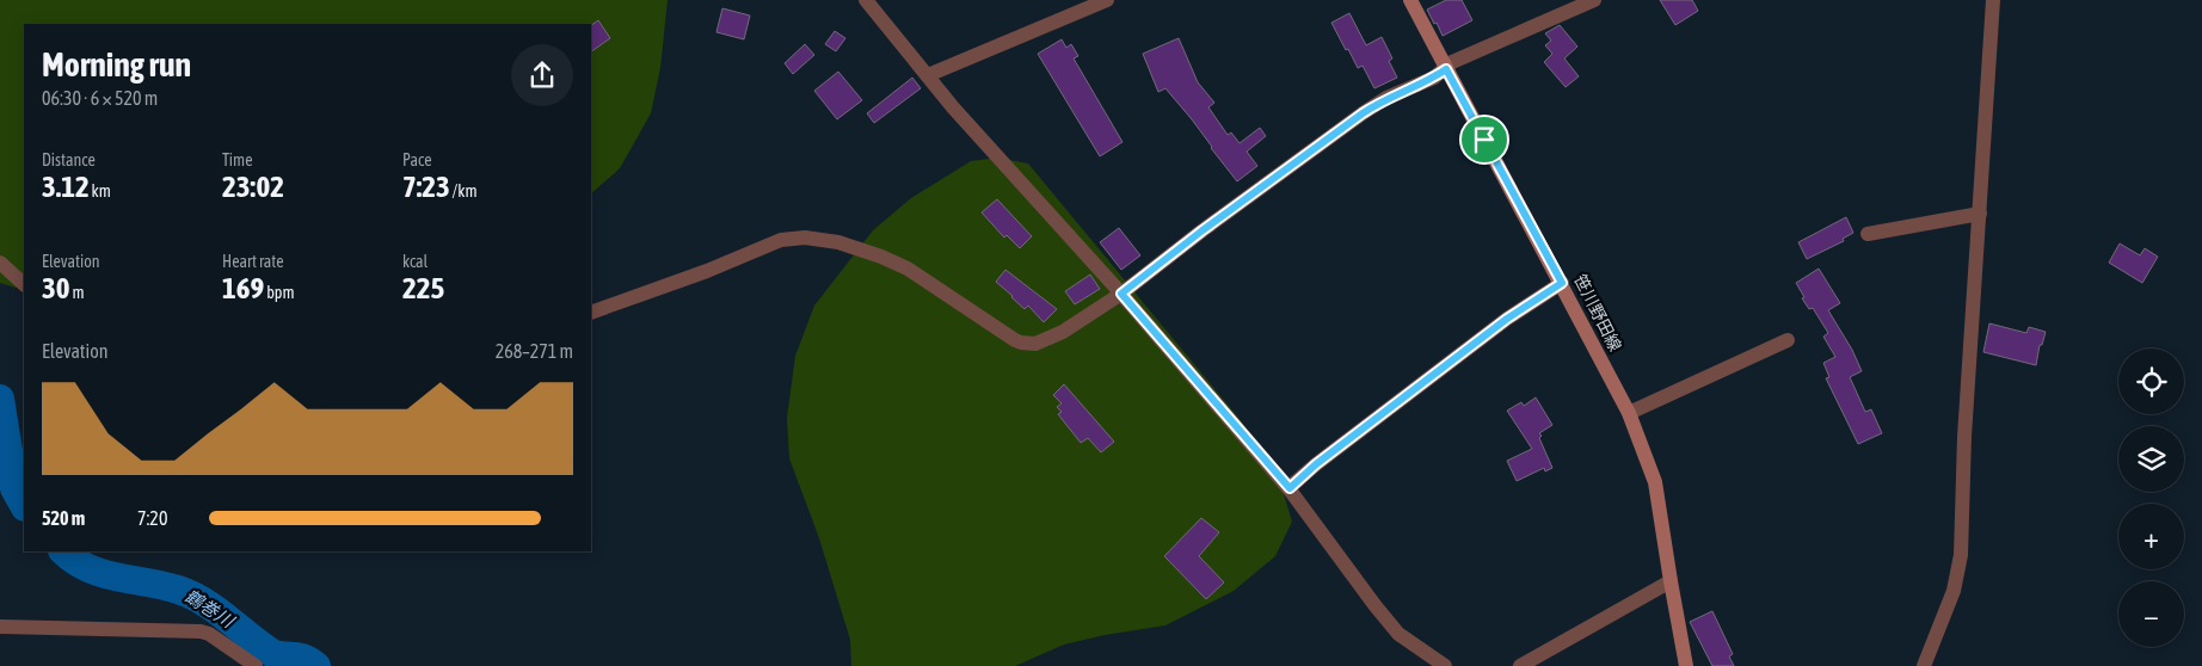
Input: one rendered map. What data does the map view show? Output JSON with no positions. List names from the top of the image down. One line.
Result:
{"streets":{"street":["笹川野田線"]},"water":["鶴巻川"],"page":{"heading":["Morning run","06:30 · 6 × 520 m"],"stats":[["Distance","3.12 km"],["Time","23:02"],["Pace","7:23 /km"],["Elevation","30 m"],["Heart rate","169 bpm"],["kcal","225"]],"chart":["Elevation","268–271 m"],"map_buttons":["+","−"],"list":[{"name":"520 m","note":"7:20"}]}}
